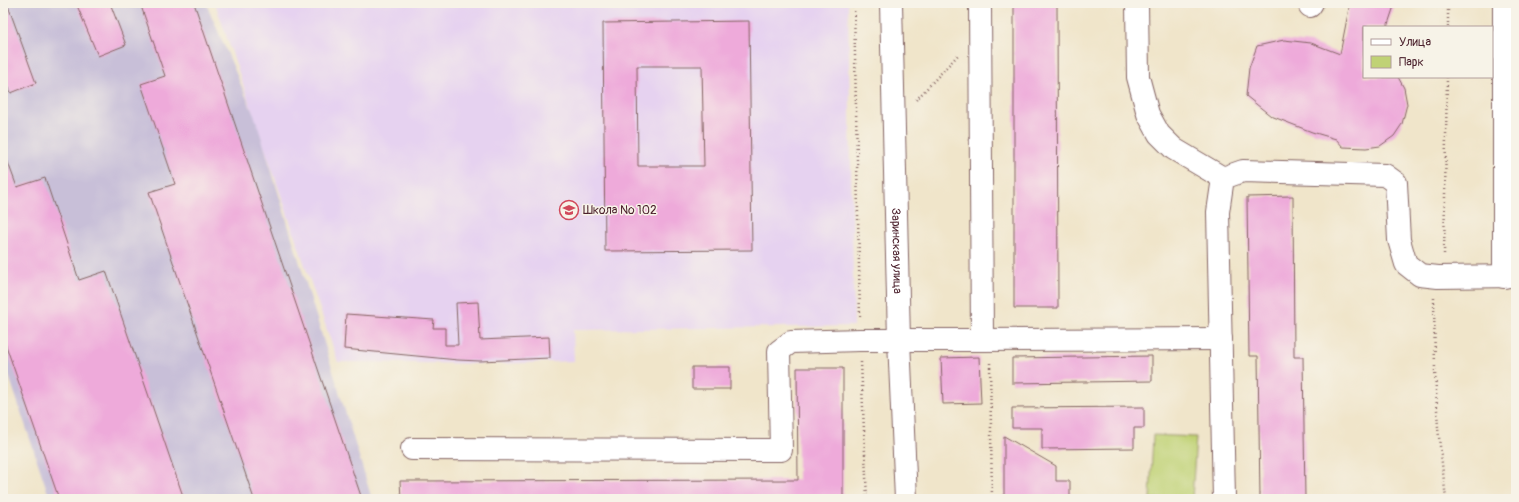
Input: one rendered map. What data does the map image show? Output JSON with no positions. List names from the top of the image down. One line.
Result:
{"streets":{"street":["Заринская улица"]},"places":{"school or university":["Школа № 102"]},"legend":["Улица","Парк"]}
